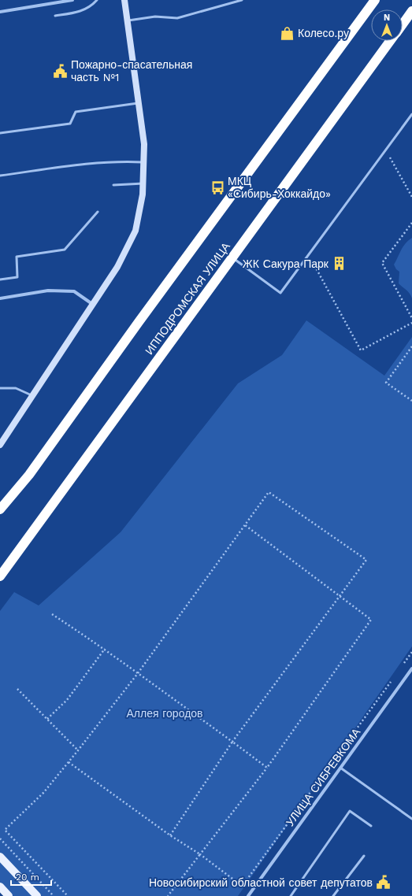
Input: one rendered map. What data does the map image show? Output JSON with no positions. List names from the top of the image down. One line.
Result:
{"streets":{"highway":["ИППОДРОМСКАЯ УЛИЦА"],"street":["УЛИЦА СИБРЕВКОМА"]},"parks":["Аллея городов"],"places":{"shop":["Колесо.ру"],"public building":["Пожарно-спасательная часть №1","Новосибирский областной совет депутатов"],"bus stop":["МКЦ «Сибирь-Хоккайдо»"],"building":["ЖК Сакура Парк"]},"scale_bar":"20 m","north":"top"}
